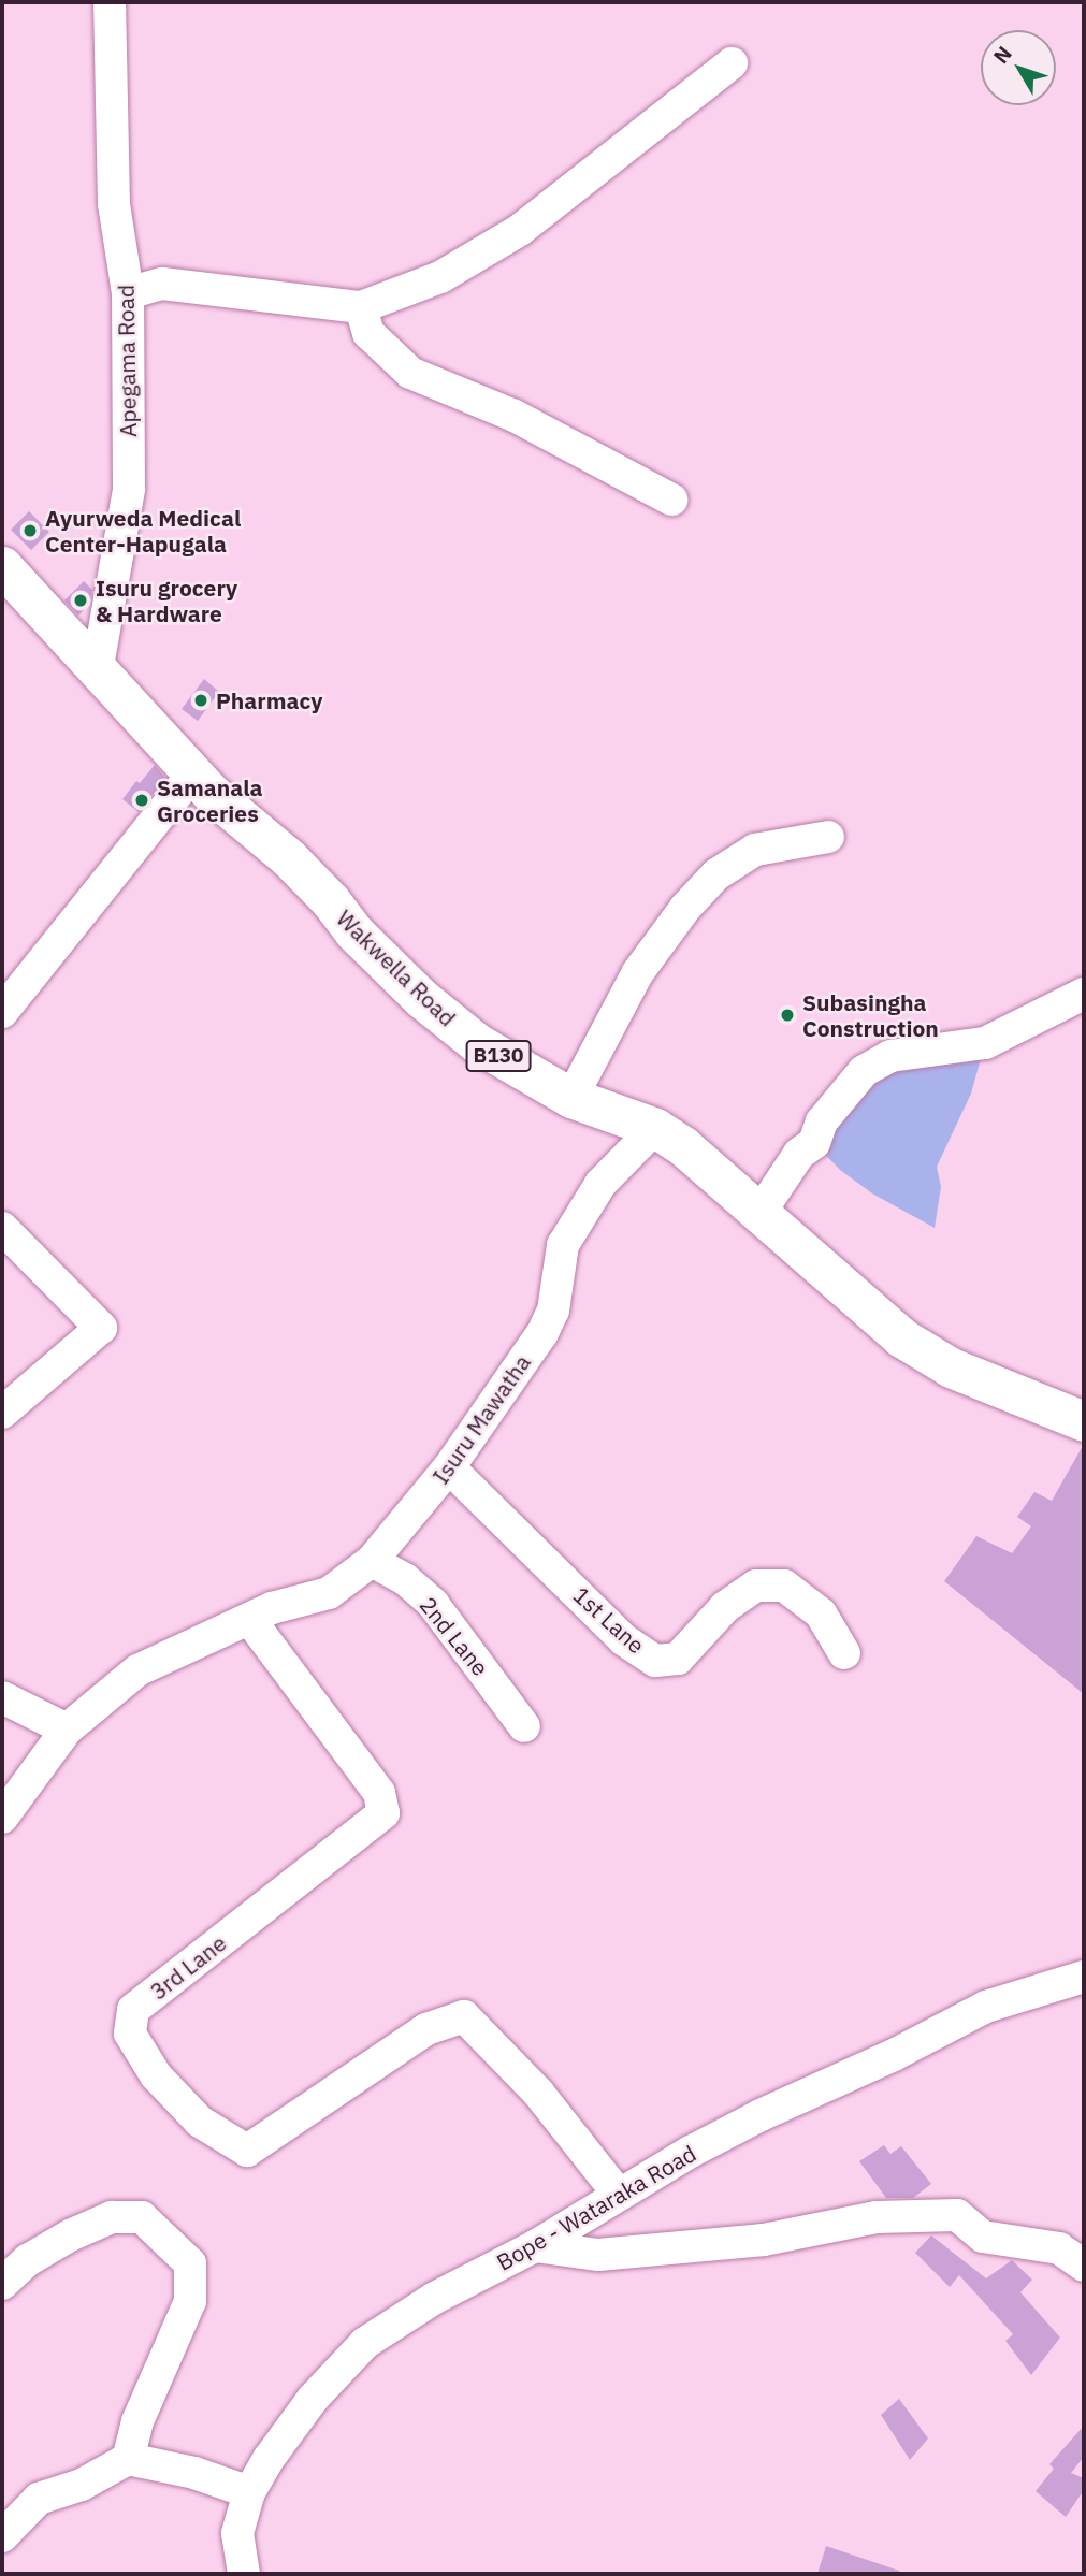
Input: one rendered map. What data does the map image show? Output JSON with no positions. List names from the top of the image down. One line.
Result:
{"streets":{"main road":["Wakwella Road","B130"],"street":["Apegama Road","Isuru Mawatha","1st Lane","2nd Lane","3rd Lane","Bope - Wataraka Road"]},"crossings":[["Apegama Road","Wakwella Road"],["Wakwella Road","Isuru Mawatha"],["Isuru Mawatha","1st Lane"],["Isuru Mawatha","2nd Lane"],["Isuru Mawatha","3rd Lane"],["3rd Lane","Bope - Wataraka Road"]],"places":["Ayurweda Medical Center-Hapugala","Isuru grocery & Hardware","Pharmacy","Samanala Groceries","Subasingha Construction"],"north":"top left"}
